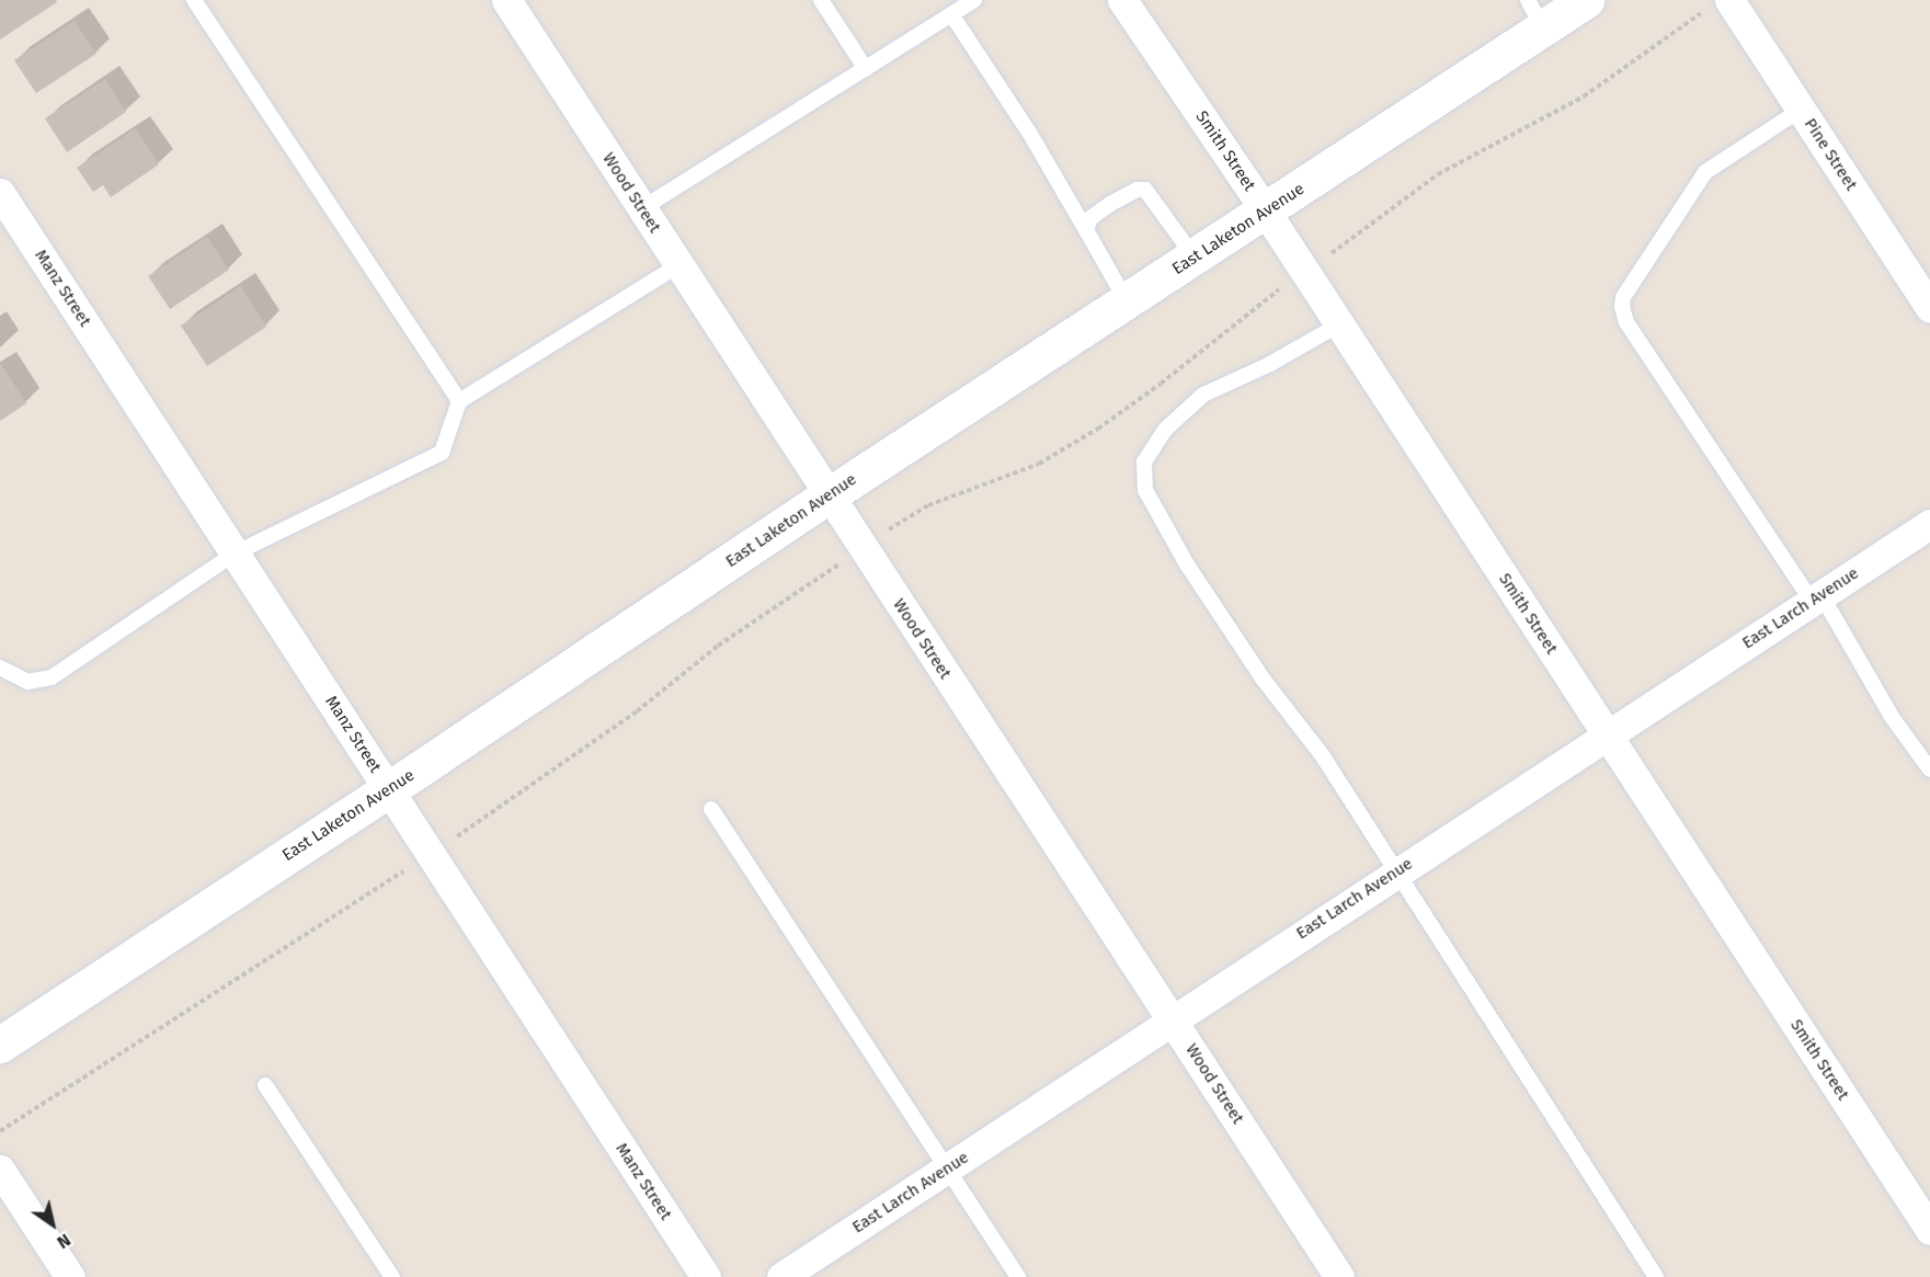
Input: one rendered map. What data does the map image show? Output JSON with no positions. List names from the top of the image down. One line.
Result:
{"streets":{"main road":["East Laketon Avenue"],"street":["Smith Street","Pine Street","Wood Street","Manz Street","East Larch Avenue"]},"crossings":[["Smith Street","East Laketon Avenue"],["Smith Street","East Larch Avenue"],["Wood Street","East Laketon Avenue"],["Wood Street","East Larch Avenue"],["East Laketon Avenue","Manz Street"]],"north":"bottom right"}
